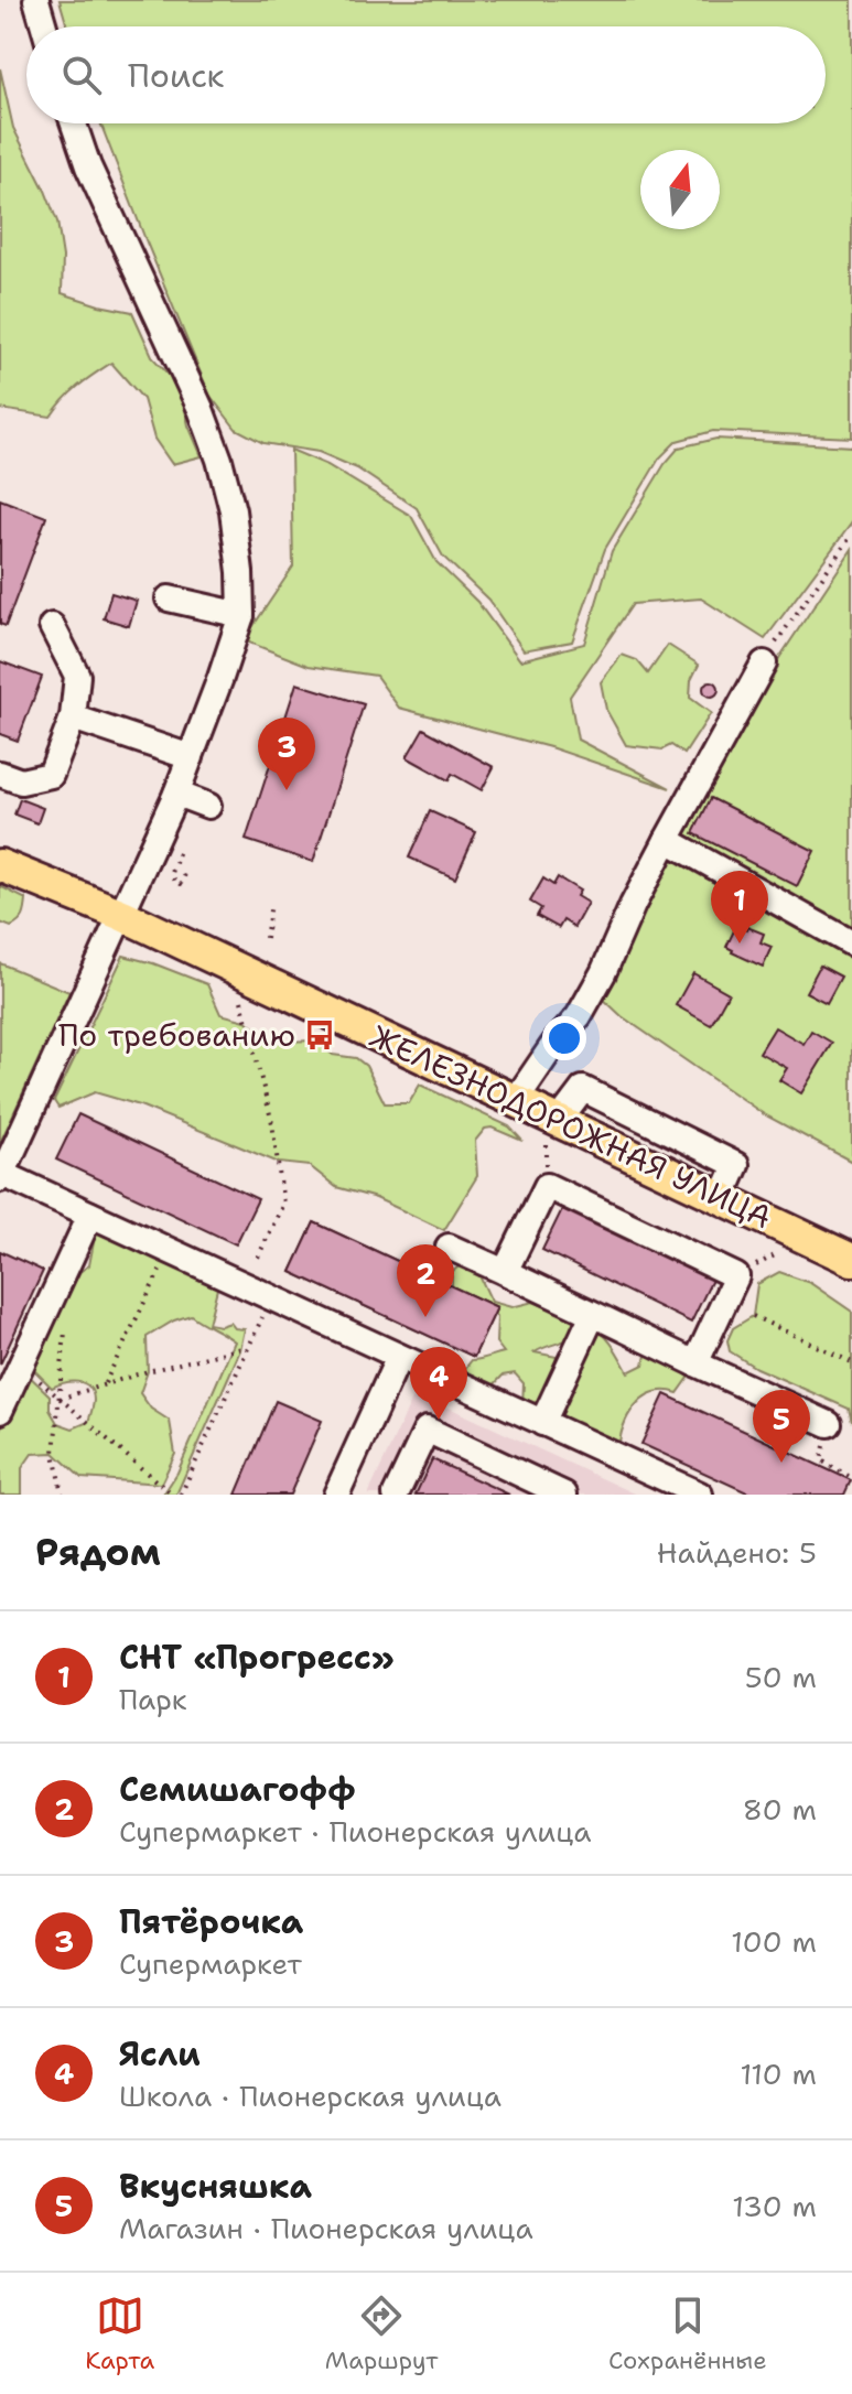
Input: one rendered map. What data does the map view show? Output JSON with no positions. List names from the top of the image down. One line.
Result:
{"streets":{"main road":["ЖЕЛЕЗНОДОРОЖНАЯ УЛИЦА"]},"places":{"bus stop":["По требованию"]},"north":"top","page":{"search":"Поиск","pins":["3","1","2","4","5"],"heading":["Рядом","Найдено: 5"],"list":[{"mark":"1","name":"СНТ «Прогресс»","note":"Парк","value":"50 m"},{"mark":"2","name":"Семишагофф","note":"Супермаркет · Пионерская улица","value":"80 m"},{"mark":"3","name":"Пятёрочка","note":"Супермаркет","value":"100 m"},{"mark":"4","name":"Ясли","note":"Школа · Пионерская улица","value":"110 m"},{"mark":"5","name":"Вкусняшка","note":"Магазин · Пионерская улица","value":"130 m"}],"nav":["Карта","Маршрут","Сохранённые"]}}
